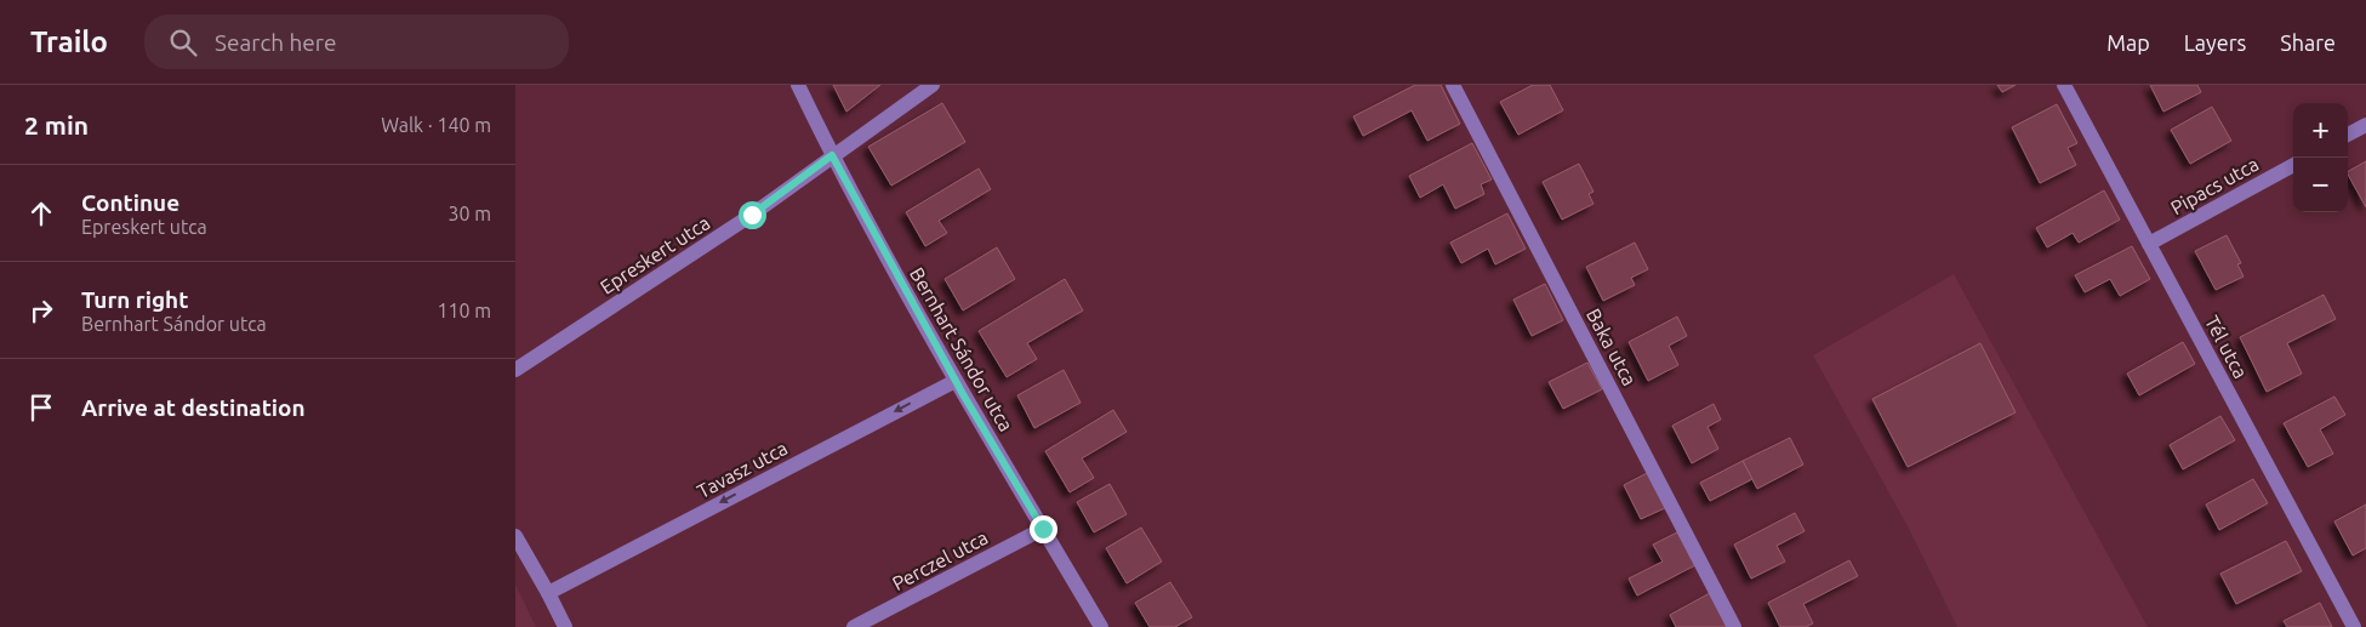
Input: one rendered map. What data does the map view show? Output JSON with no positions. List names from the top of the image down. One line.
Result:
{"streets":{"street":["Pipacs utca","Epreskert utca","Baka utca","Tél utca","Bernhart Sándor utca","Tavasz utca","Perczel utca"]},"crossings":[["Pipacs utca","Tél utca"],["Epreskert utca","Bernhart Sándor utca"],["Bernhart Sándor utca","Tavasz utca"],["Bernhart Sándor utca","Perczel utca"]],"one_way":["Tavasz utca"],"page":{"header":"Trailo","search":"Search here","nav":["Map","Layers","Share"],"heading":["2 min","Walk · 140 m"],"map_buttons":["+","−"],"list":[["Continue","Epreskert utca","30 m"],["Turn right","Bernhart Sándor utca","110 m"],"Arrive at destination"]}}
